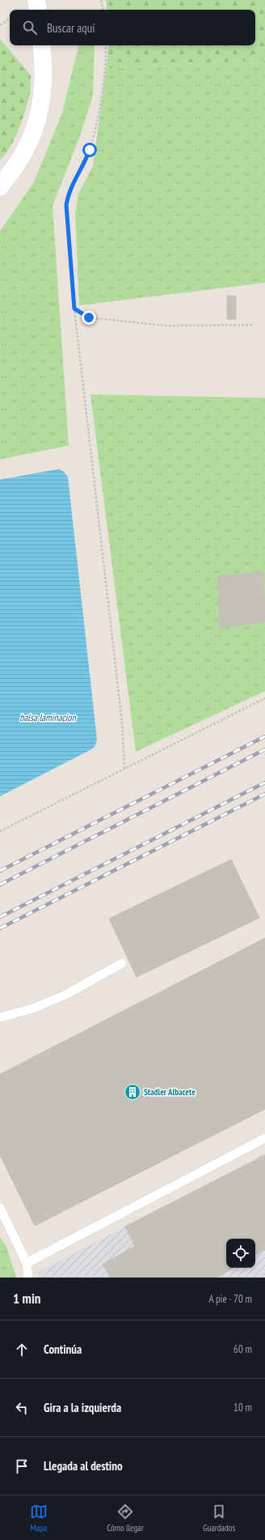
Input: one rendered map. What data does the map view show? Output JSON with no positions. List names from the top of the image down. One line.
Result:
{"water":["balsa laminacion"],"places":{"building":["Stadler Albacete"]},"page":{"search":"Buscar aquí","heading":["1 min","A pie · 70 m"],"list":[["Continúa","60 m"],["Gira a la izquierda","10 m"],"Llegada al destino"],"nav":["Mapa","Cómo llegar","Guardados"]}}
